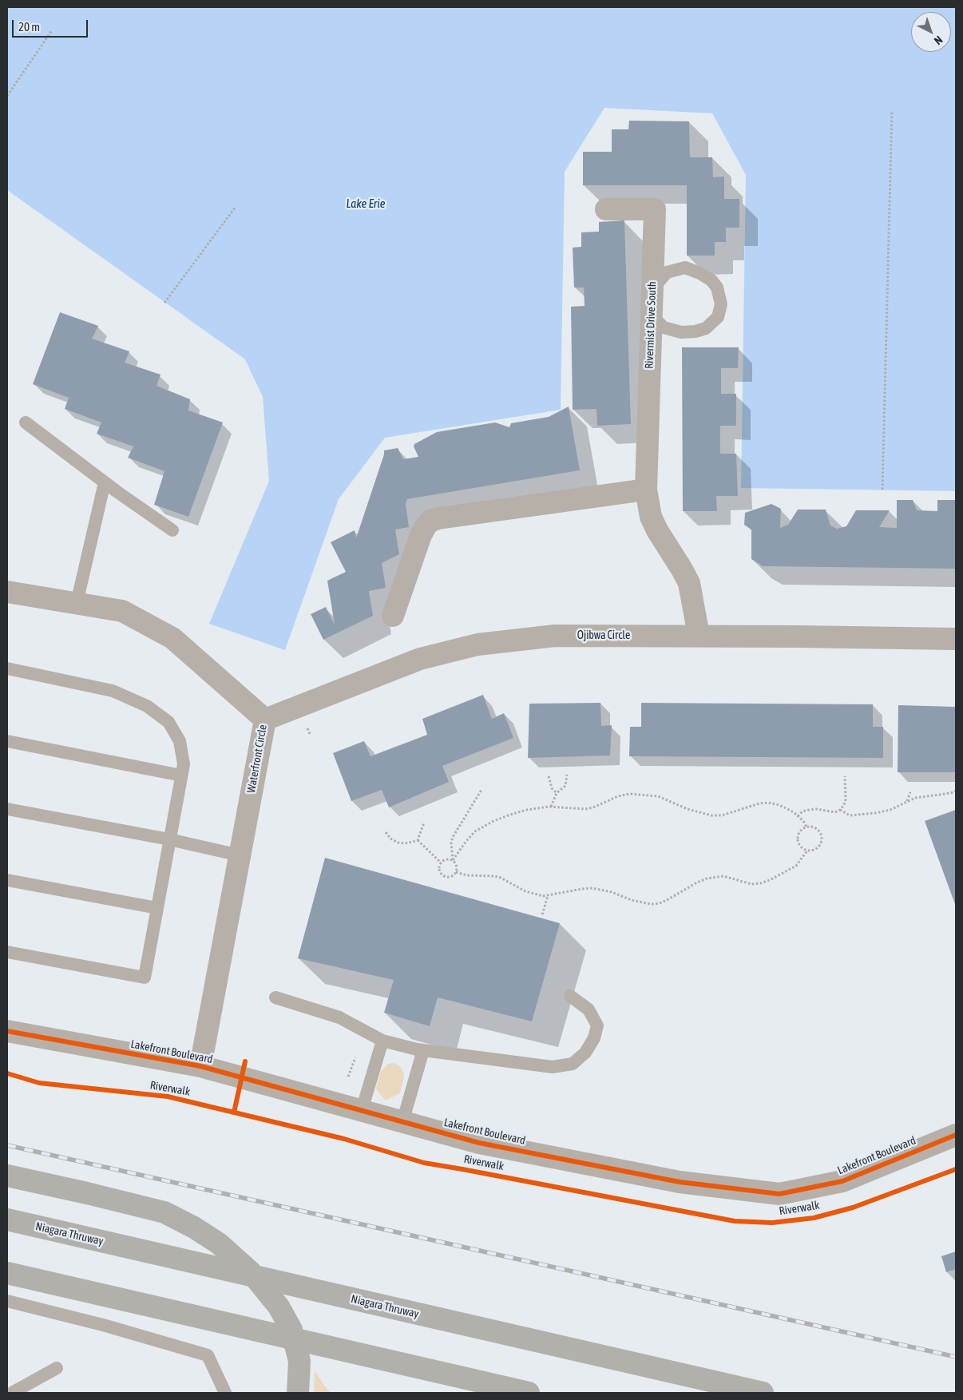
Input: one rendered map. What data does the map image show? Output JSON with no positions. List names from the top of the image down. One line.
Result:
{"streets":{"highway":["Niagara Thruway"],"street":["Rivermist Drive South","Ojibwa Circle","Waterfront Circle","Lakefront Boulevard"],"cycle path":["Riverwalk"]},"crossings":[["Rivermist Drive South","Ojibwa Circle"],["Ojibwa Circle","Waterfront Circle"],["Waterfront Circle","Lakefront Boulevard"]],"water":["Lake Erie"],"scale_bar":"20 m","north":"bottom right"}
